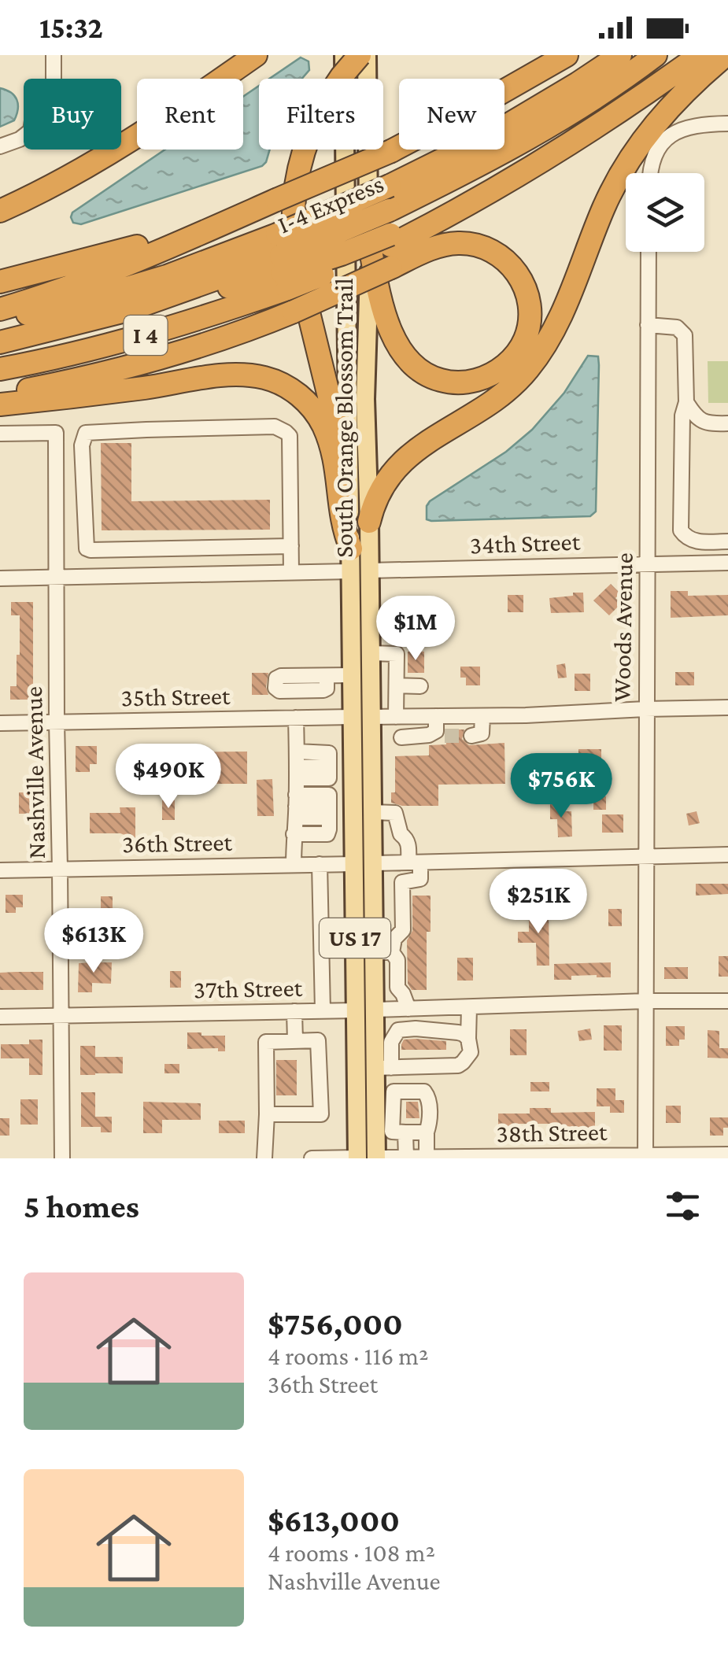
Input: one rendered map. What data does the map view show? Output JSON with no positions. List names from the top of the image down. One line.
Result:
{"streets":{"highway":["I-4 Express","I 4"],"main road":["South Orange Blossom Trail","US 17"],"street":["34th Street","Woods Avenue","35th Street","Nashville Avenue","36th Street","37th Street","38th Street"]},"crossings":[["I-4 Express","I 4"],["I 4","South Orange Blossom Trail"],["South Orange Blossom Trail","34th Street"],["South Orange Blossom Trail","35th Street"],["South Orange Blossom Trail","36th Street"],["South Orange Blossom Trail","37th Street"],["South Orange Blossom Trail","38th Street"],["34th Street","Woods Avenue"],["34th Street","Nashville Avenue"],["Woods Avenue","38th Street"],["35th Street","Nashville Avenue"],["Nashville Avenue","36th Street"],["Nashville Avenue","37th Street"]],"page":{"status":"15:32","chip":["Buy","Rent","Filters","New"],"price":["$1M","$490K","$756K","$251K","$613K"],"heading":"5 homes","list":[{"name":"$756,000","note":"4 rooms · 116 m² · 36th Street"},{"name":"$613,000","note":"4 rooms · 108 m² · Nashville Avenue"}]}}
